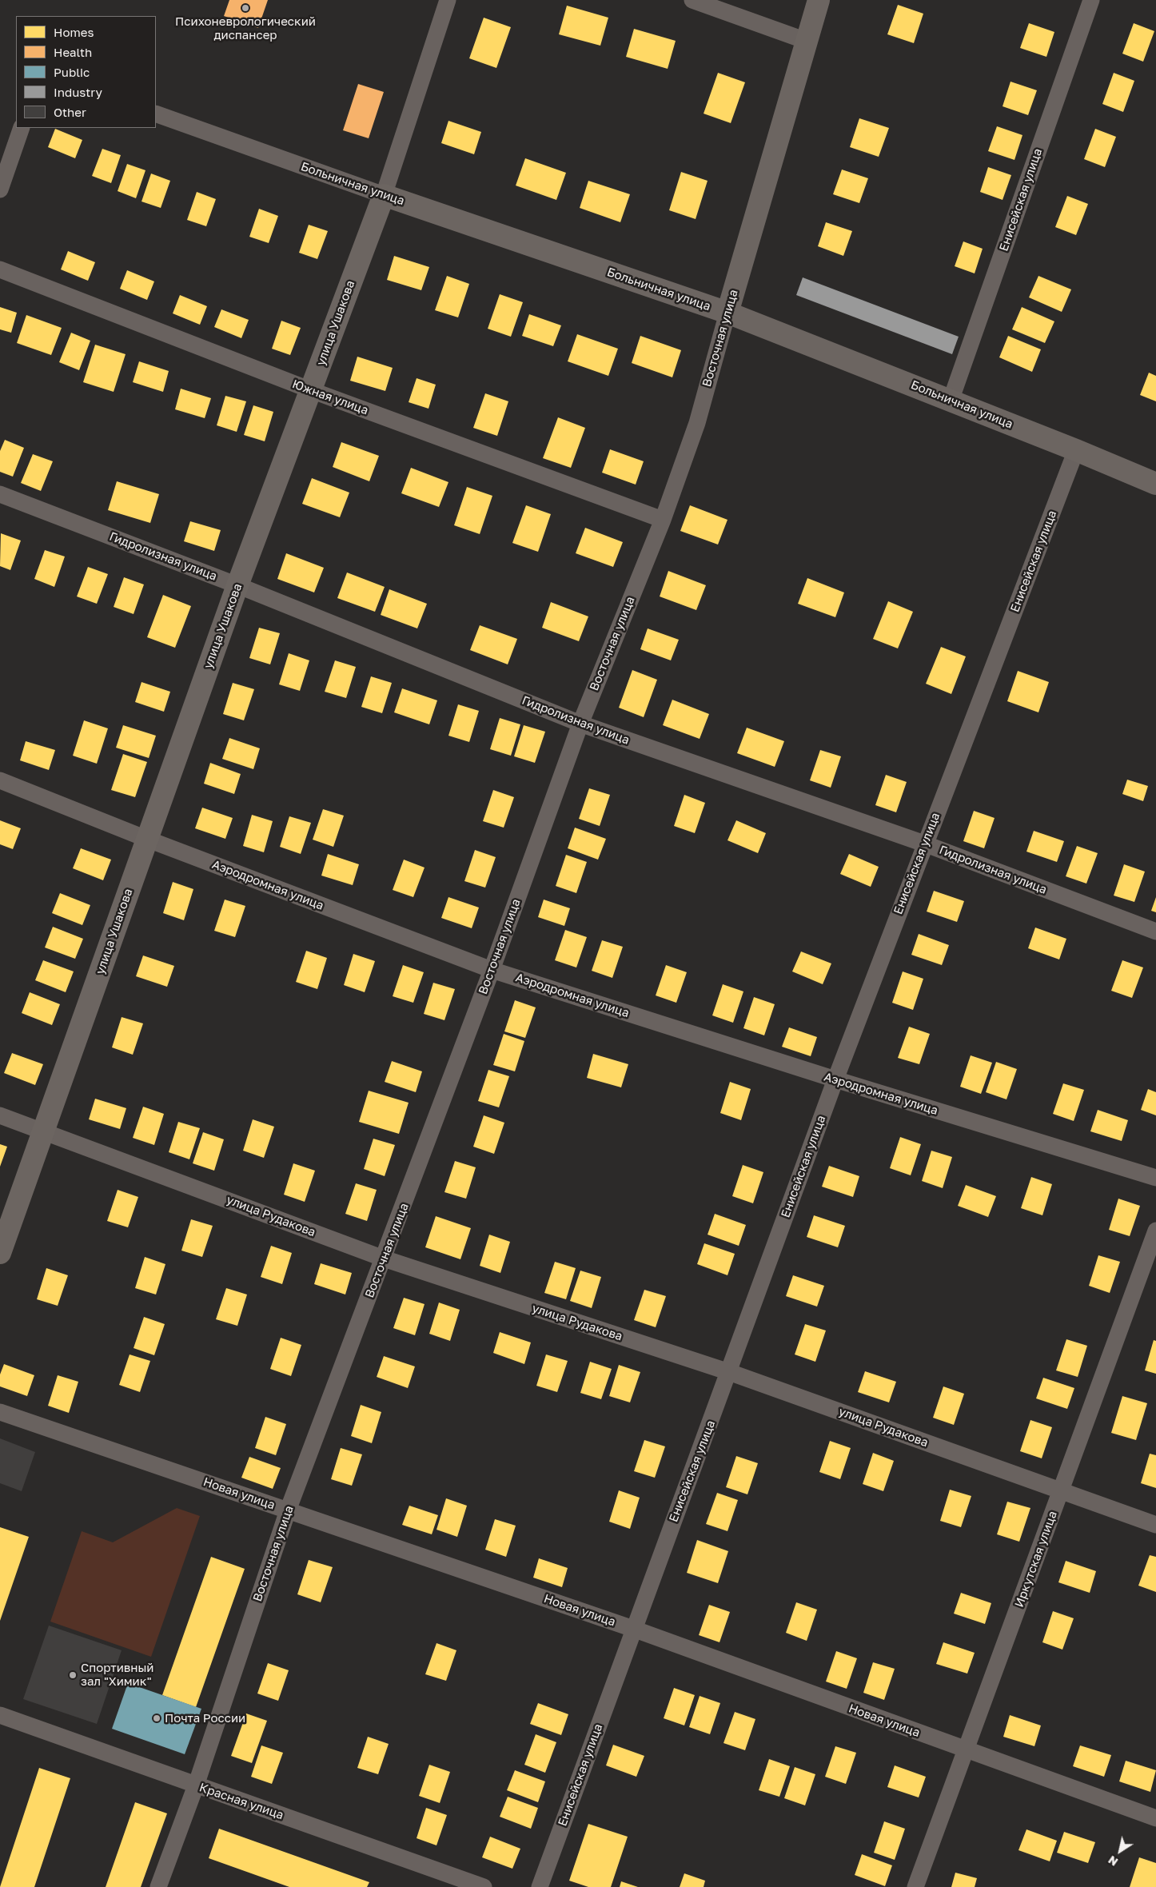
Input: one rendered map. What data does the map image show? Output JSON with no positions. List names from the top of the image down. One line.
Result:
{"streets":{"street":["Больничная улица","Енисейская улица","улица Ушакова","Восточная улица","Южная улица","Гидролизная улица","Аэродромная улица","улица Рудакова","Новая улица","Иркутская улица","Красная улица"]},"crossings":[["Больничная улица","Енисейская улица"],["Больничная улица","улица Ушакова"],["Больничная улица","Восточная улица"],["Енисейская улица","Гидролизная улица"],["Енисейская улица","Аэродромная улица"],["Енисейская улица","улица Рудакова"],["Енисейская улица","Новая улица"],["улица Ушакова","Южная улица"],["улица Ушакова","Гидролизная улица"],["улица Ушакова","Аэродромная улица"],["улица Ушакова","улица Рудакова"],["Восточная улица","Южная улица"],["Восточная улица","Гидролизная улица"],["Восточная улица","Аэродромная улица"],["Восточная улица","улица Рудакова"],["Восточная улица","Новая улица"],["Восточная улица","Красная улица"],["улица Рудакова","Иркутская улица"],["Новая улица","Иркутская улица"]],"places":["Психоневрологический диспансер","Спортивный зал \"Химик\"","Почта России"],"legend":["Homes","Health","Public","Industry","Other"],"north":"bottom left"}
